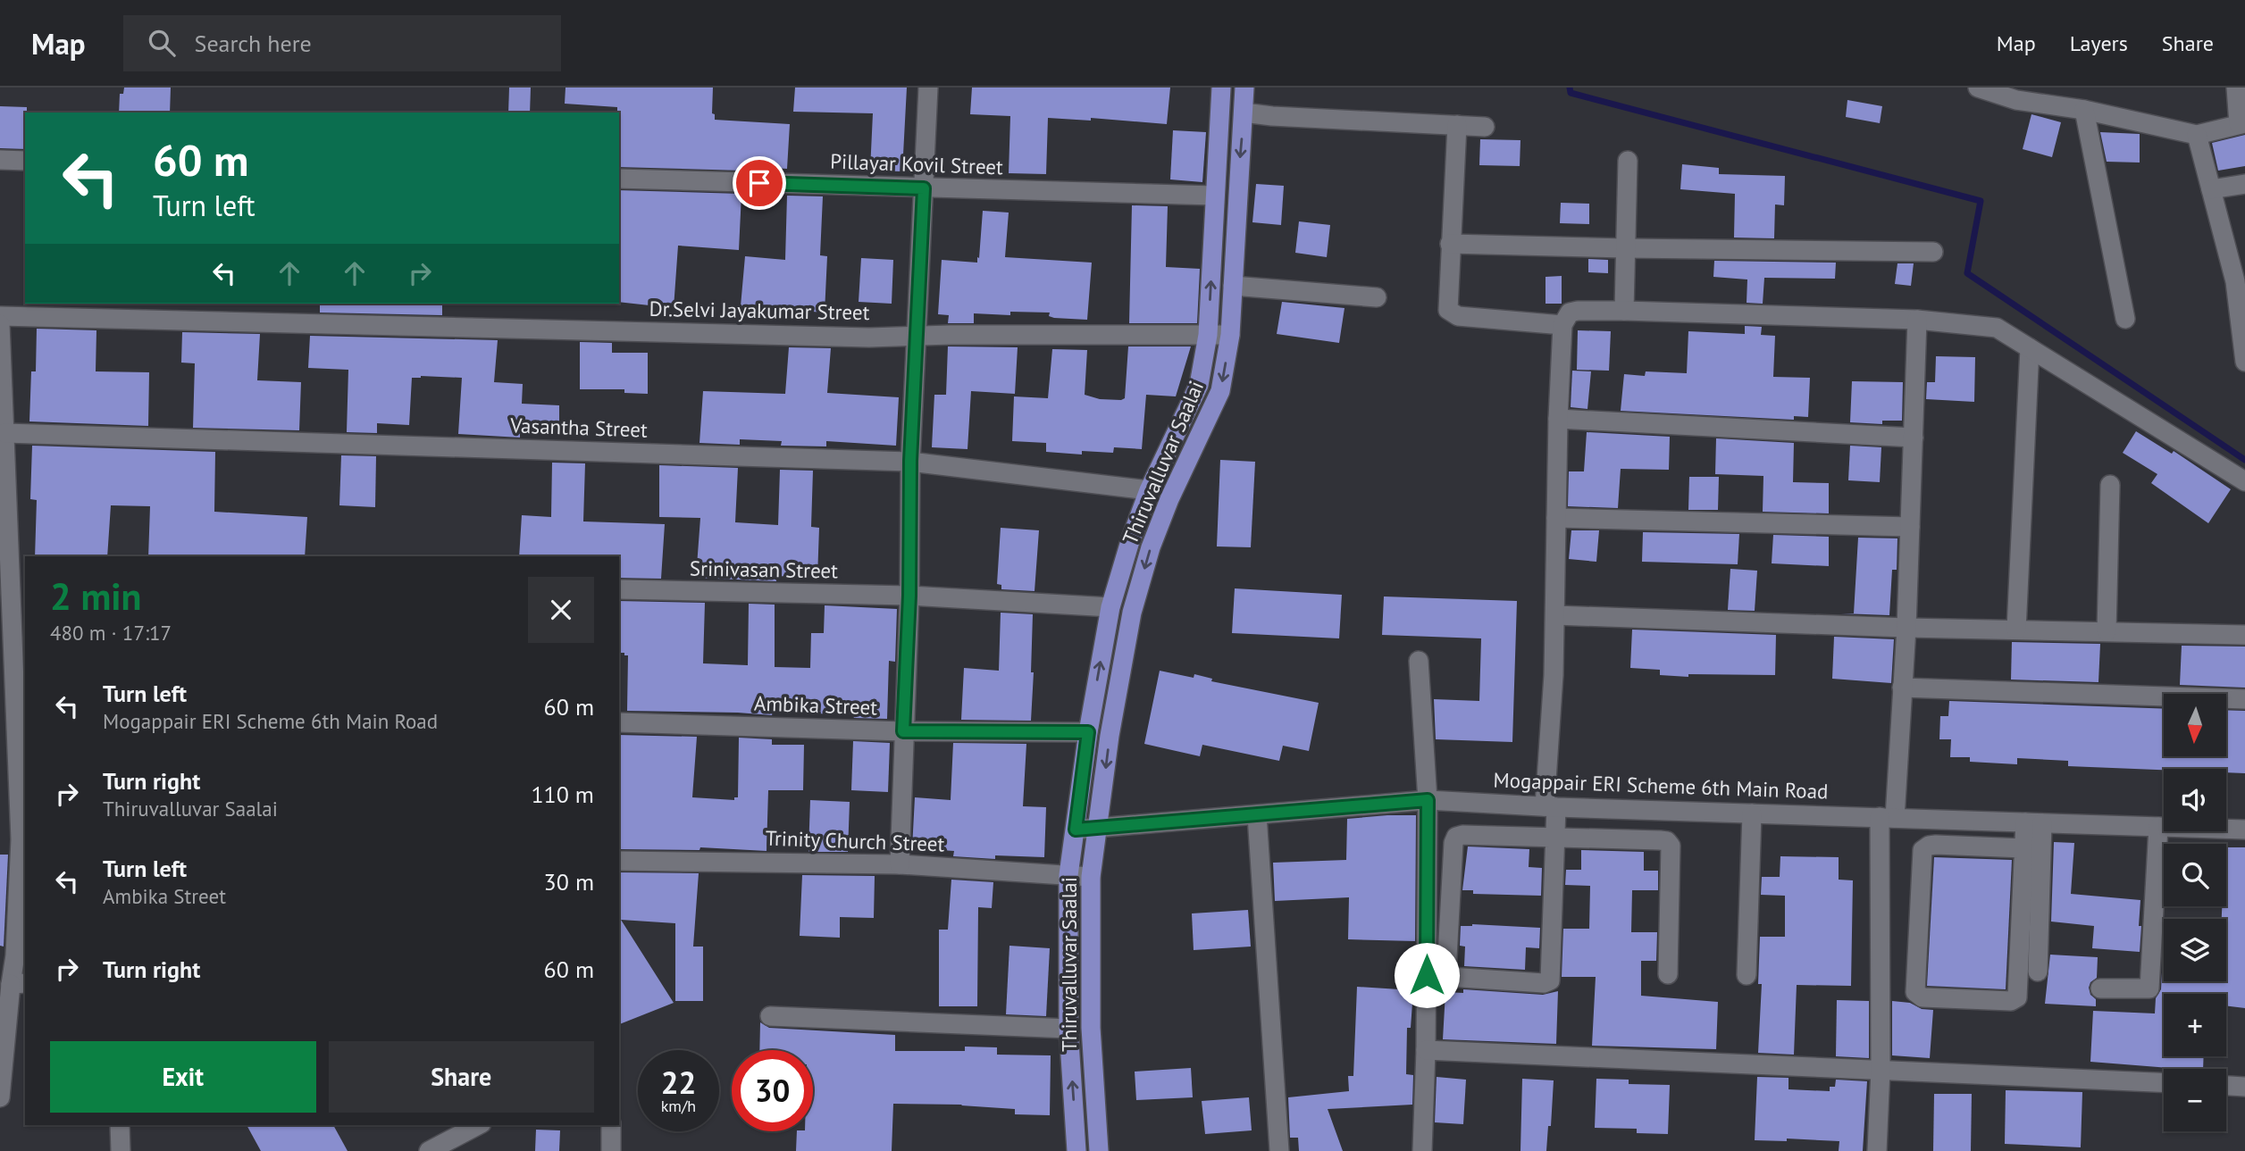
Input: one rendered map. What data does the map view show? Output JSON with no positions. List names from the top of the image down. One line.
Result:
{"streets":{"main road":["Thiruvalluvar Saalai"],"street":["Pillayar Kovil Street","Dr.Selvi Jayakumar Street","Vasantha Street","Srinivasan Street","Ambika Street","Mogappair ERI Scheme 6th Main Road","Trinity Church Street"]},"crossings":[["Pillayar Kovil Street","Thiruvalluvar Saalai"],["Dr.Selvi Jayakumar Street","Thiruvalluvar Saalai"],["Vasantha Street","Thiruvalluvar Saalai"],["Thiruvalluvar Saalai","Srinivasan Street"],["Thiruvalluvar Saalai","Ambika Street"],["Thiruvalluvar Saalai","Mogappair ERI Scheme 6th Main Road"],["Thiruvalluvar Saalai","Trinity Church Street"]],"north":"bottom","page":{"header":"Map","search":"Search here","nav":["Map","Layers","Share"],"turn":["60 m","Turn left"],"heading":["2 min","480 m · 17:17"],"list":[{"name":"Turn left","note":"Mogappair ERI Scheme 6th Main Road","value":"60 m"},{"name":"Turn right","note":"Thiruvalluvar Saalai","value":"110 m"},{"name":"Turn left","note":"Ambika Street","value":"30 m"},{"name":"Turn right","value":"60 m"}],"map_buttons":["+","−"],"buttons":["Exit","Share"],"speed":"22 km/h","limit":"30"}}
